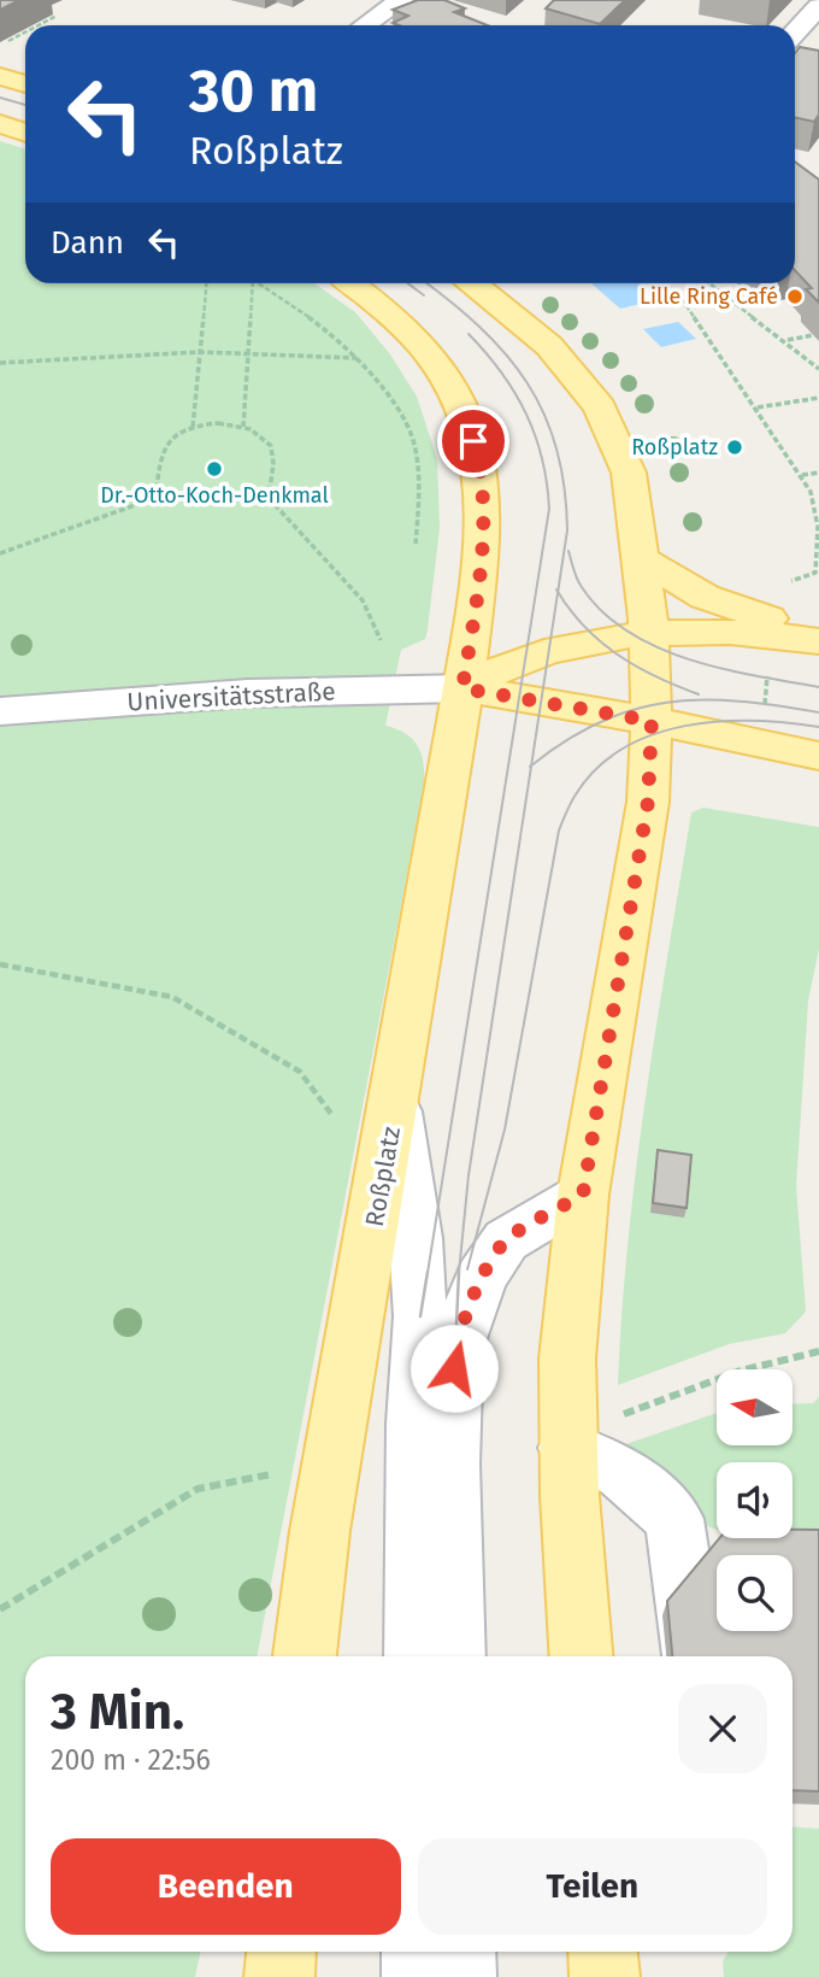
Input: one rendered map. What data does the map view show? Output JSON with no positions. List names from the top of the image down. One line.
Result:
{"streets":{"main road":["Roßplatz"],"street":["Universitätsstraße"]},"crossings":[["Universitätsstraße","Roßplatz"]],"places":["Lille Ring Café","Roßplatz","Dr.-Otto-Koch-Denkmal"],"north":"left","page":{"turn":["30 m","Roßplatz"],"then":"Dann","heading":["3 Min.","200 m · 22:56"],"buttons":["Beenden","Teilen"]}}
